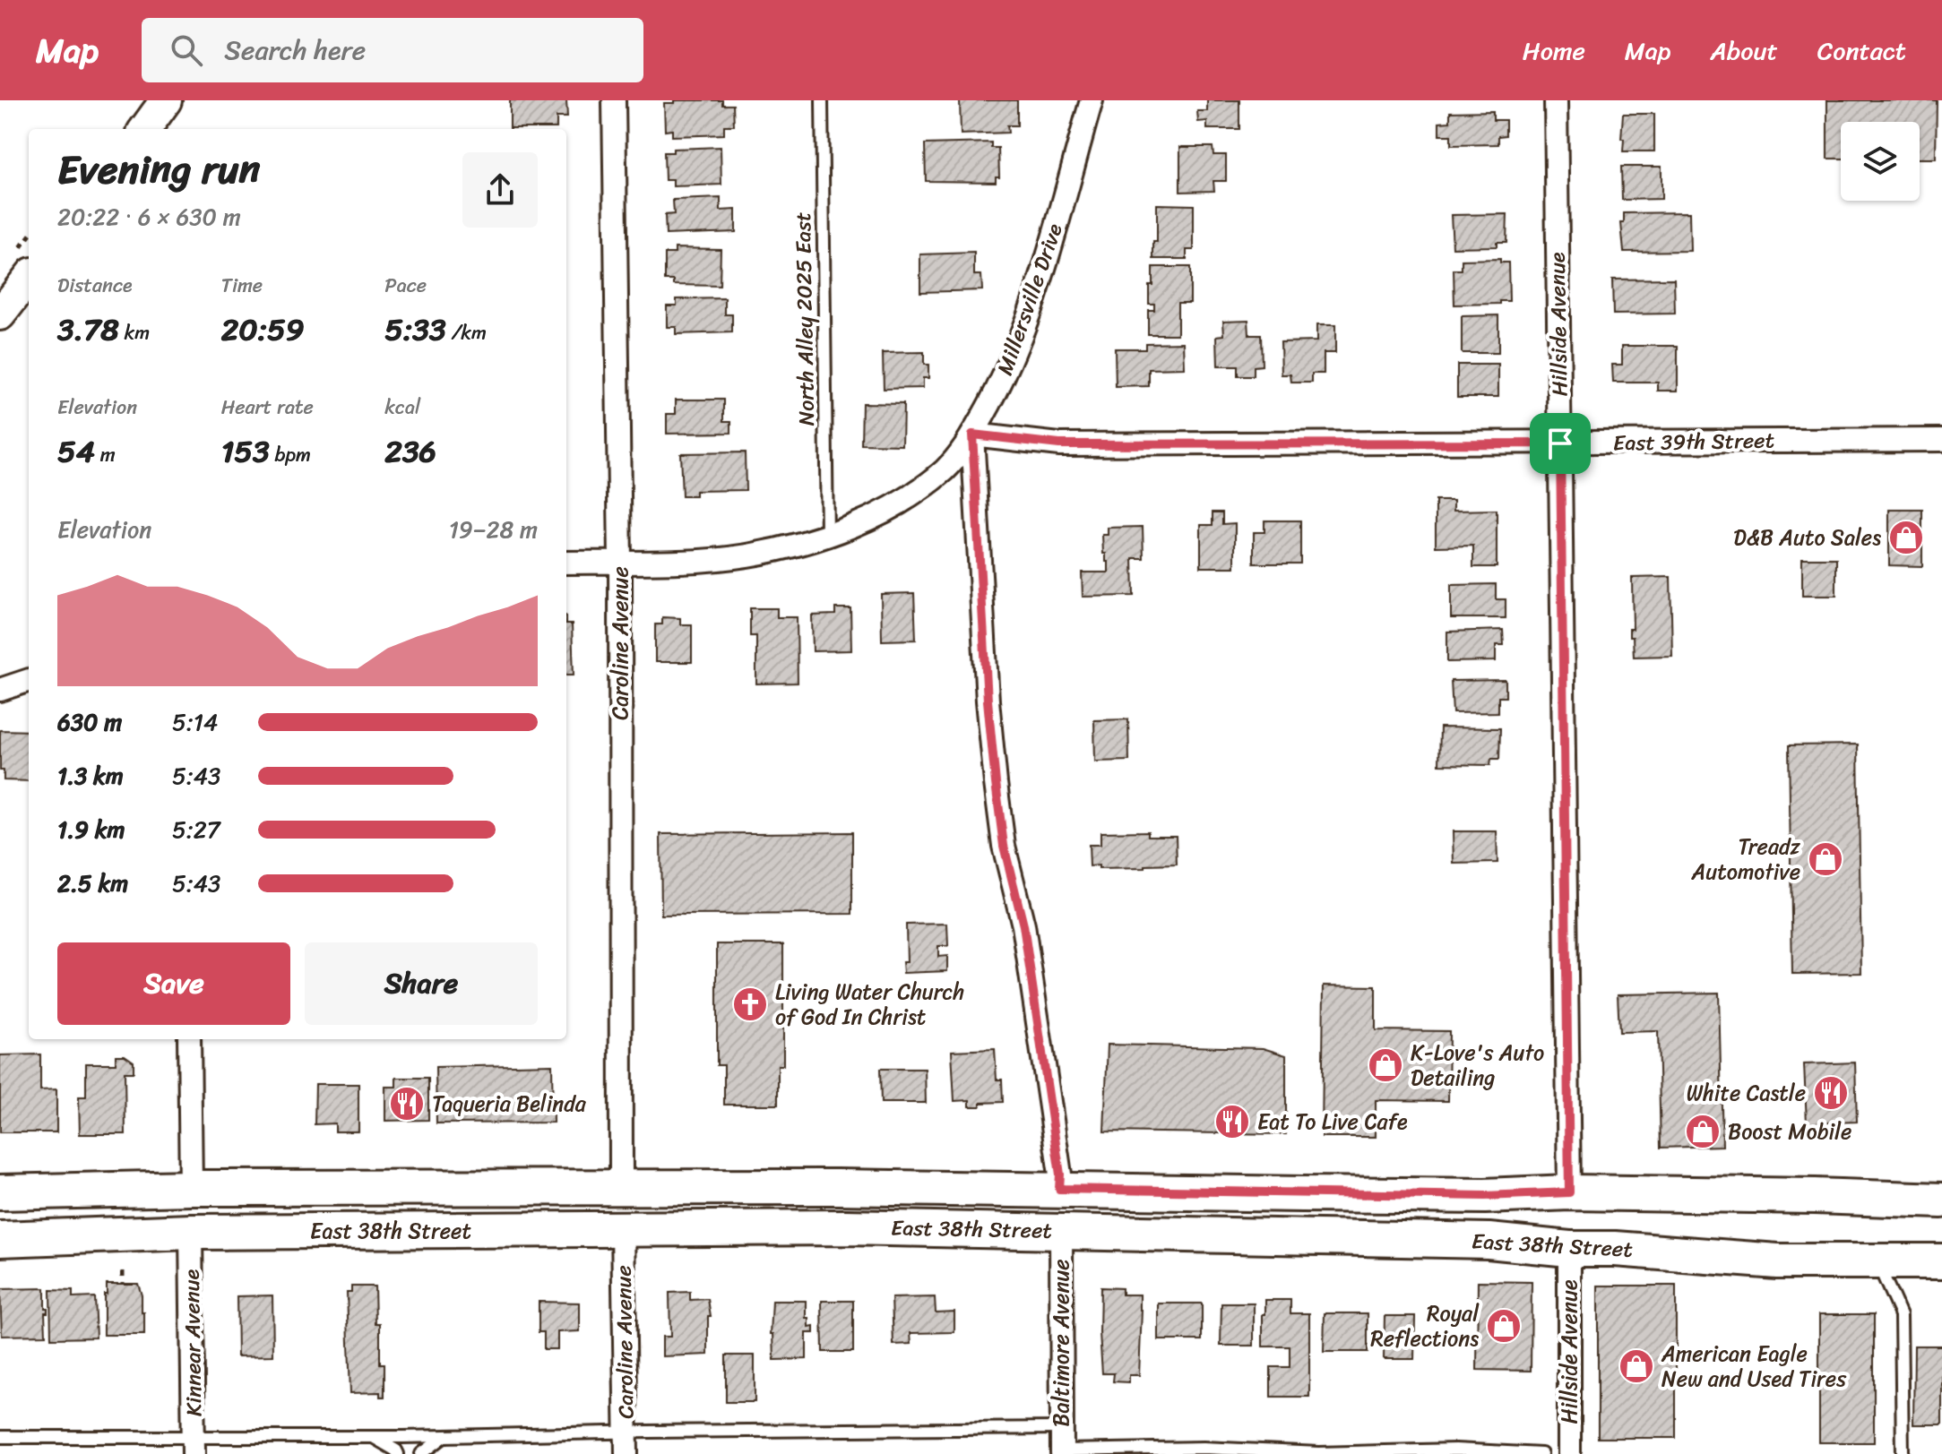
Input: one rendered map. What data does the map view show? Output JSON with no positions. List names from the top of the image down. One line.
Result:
{"streets":{"main road":["East 38th Street"],"street":["Millersville Drive","Hillside Avenue","East 39th Street","Caroline Avenue","Kinnear Avenue","Baltimore Avenue"],"lane":["North Alley 2025 East"]},"crossings":[["Millersville Drive","North Alley 2025 East"],["Millersville Drive","East 39th Street"],["Millersville Drive","Caroline Avenue"],["Hillside Avenue","East 39th Street"],["Hillside Avenue","East 38th Street"],["Caroline Avenue","East 38th Street"],["East 38th Street","Kinnear Avenue"],["East 38th Street","Baltimore Avenue"]],"places":{"shop":["D&B Auto Sales","Treadz Automotive","K-Love's Auto Detailing","Boost Mobile","Royal Reflections","American Eagle New and Used Tires"],"church":["Living Water Church of God In Christ"],"restaurant":["White Castle","Taqueria Belinda","Eat To Live Cafe"]},"page":{"header":"Map","search":"Search here","nav":["Home","Map","About","Contact"],"heading":["Evening run","20:22 · 6 × 630 m"],"stats":[["Distance","3.78 km"],["Time","20:59"],["Pace","5:33 /km"],["Elevation","54 m"],["Heart rate","153 bpm"],["kcal","236"]],"chart":["Elevation","19–28 m"],"list":[{"name":"630 m","note":"5:14"},{"name":"1.3 km","note":"5:43"},{"name":"1.9 km","note":"5:27"},{"name":"2.5 km","note":"5:43"}],"buttons":["Save","Share"]}}
